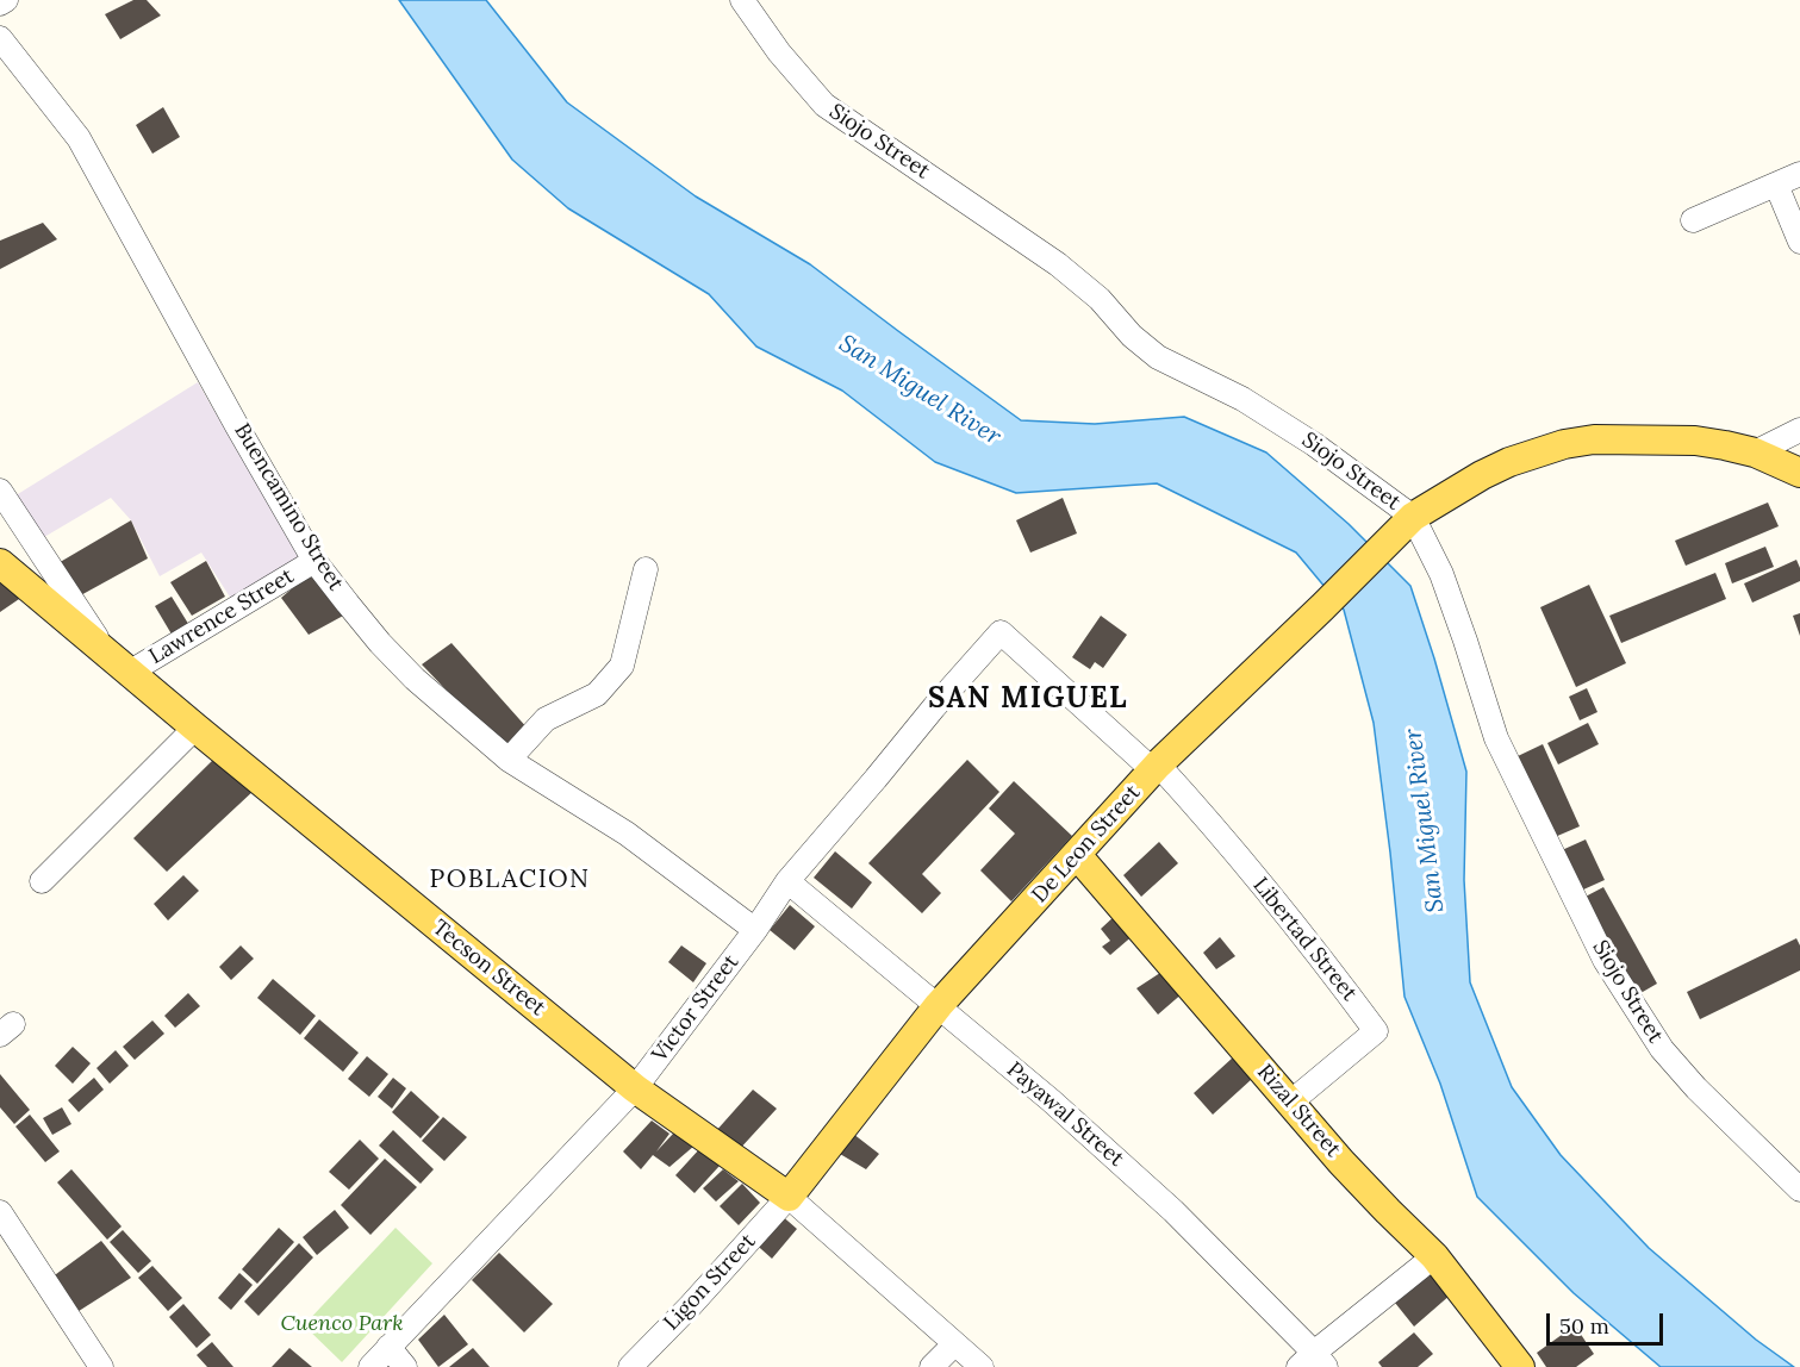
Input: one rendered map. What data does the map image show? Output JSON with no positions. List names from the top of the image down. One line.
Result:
{"streets":{"main road":["De Leon Street","Tecson Street","Rizal Street"],"street":["Siojo Street","Buencamino Street","Lawrence Street","Libertad Street","Victor Street","Payawal Street","Ligon Street"]},"crossings":[["Siojo Street","De Leon Street"],["Buencamino Street","Lawrence Street"],["Buencamino Street","Victor Street"],["Lawrence Street","Tecson Street"],["De Leon Street","Libertad Street"],["De Leon Street","Tecson Street"],["De Leon Street","Rizal Street"],["De Leon Street","Payawal Street"],["De Leon Street","Ligon Street"],["Libertad Street","Victor Street"],["Libertad Street","Rizal Street"],["Tecson Street","Victor Street"],["Tecson Street","Ligon Street"],["Victor Street","Payawal Street"]],"districts":["SAN MIGUEL","POBLACION"],"water":["San Miguel River"],"parks":["Cuenco Park"],"scale_bar":"50 m"}
